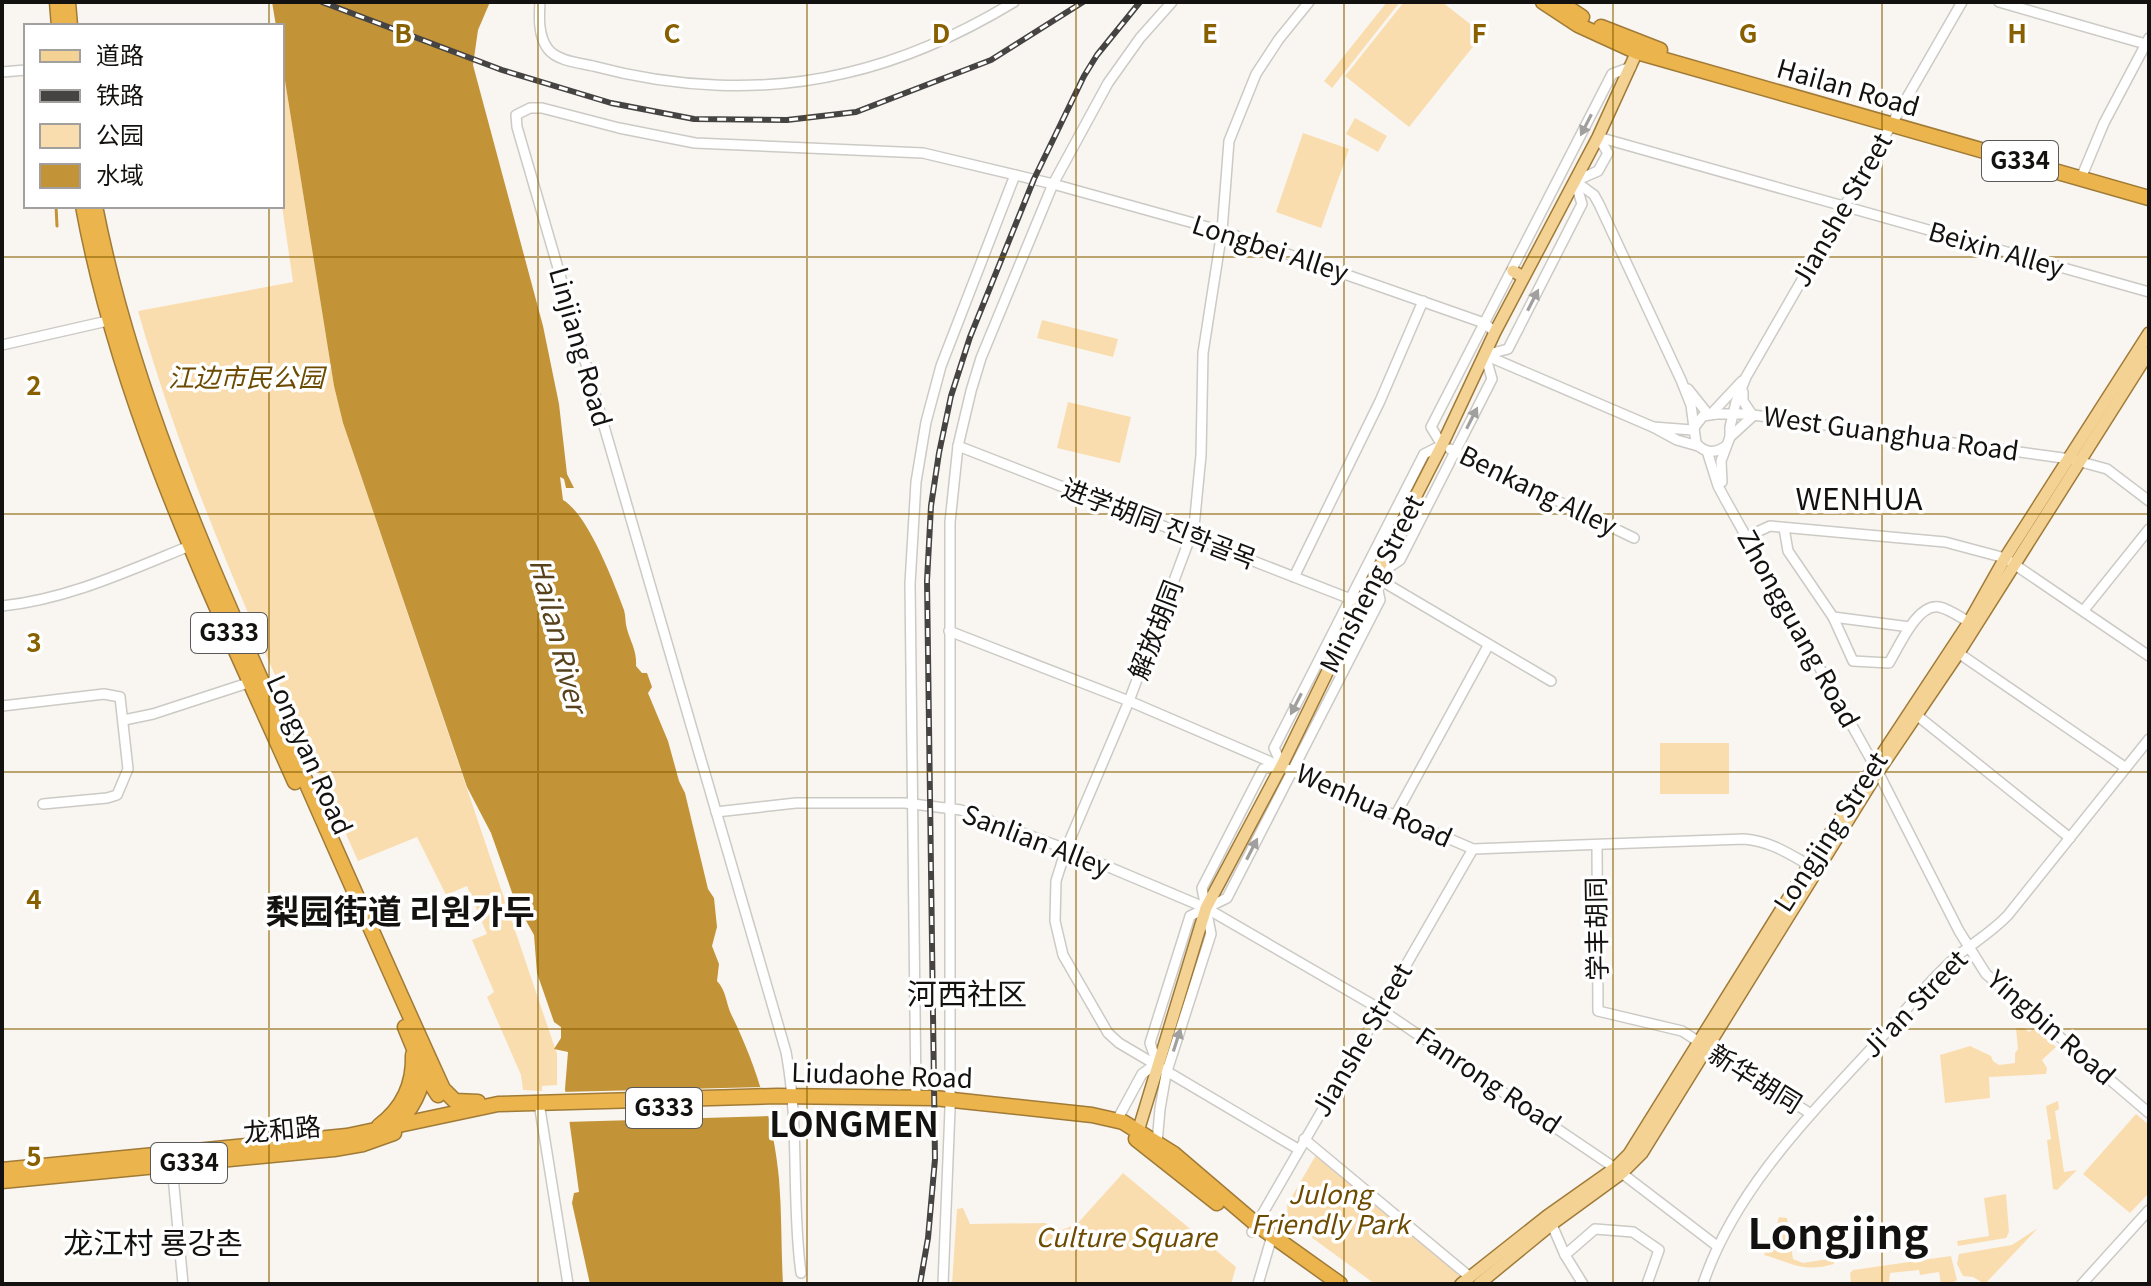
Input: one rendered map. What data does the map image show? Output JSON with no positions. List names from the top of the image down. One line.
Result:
{"streets":{"highway":["Hailan Road","G334","G333","Longyan Road","Liudaohe Road","龙和路"],"main road":["Minsheng Street","Longjing Street"],"street":["Jianshe Street","Longbei Alley","Beixin Alley","Linjiang Road","West Guanghua Road","Benkang Alley","进学胡同 진학골목","Zhongguang Road","解放胡同","Wenhua Road","Sanlian Alley","学丰胡同","Ji'an Street","Yingbin Road","新华胡同","Fanrong Road"]},"crossings":[["Hailan Road","Jianshe Street"],["Hailan Road","Minsheng Street"],["Jianshe Street","Beixin Alley"],["Jianshe Street","Zhongguang Road"],["Jianshe Street","解放胡同"],["Jianshe Street","Wenhua Road"],["Jianshe Street","Liudaohe Road"],["Jianshe Street","Fanrong Road"],["Longbei Alley","Linjiang Road"],["Longbei Alley","Minsheng Street"],["Longbei Alley","解放胡同"],["Beixin Alley","Minsheng Street"],["Linjiang Road","Sanlian Alley"],["Linjiang Road","Liudaohe Road"],["West Guanghua Road","Zhongguang Road"],["West Guanghua Road","Longjing Street"],["Benkang Alley","Minsheng Street"],["进学胡同 진학골목","Minsheng Street"],["进学胡同 진학골목","解放胡同"],["Minsheng Street","解放胡同"],["Minsheng Street","Wenhua Road"],["Minsheng Street","Sanlian Alley"],["Minsheng Street","Liudaohe Road"],["Minsheng Street","Fanrong Road"],["Zhongguang Road","Longjing Street"],["Zhongguang Road","Yingbin Road"],["解放胡同","Wenhua Road"],["解放胡同","Sanlian Alley"],["Longyan Road","Liudaohe Road"],["Longyan Road","龙和路"],["Wenhua Road","Longjing Street"],["Wenhua Road","学丰胡同"],["Longjing Street","Yingbin Road"],["Longjing Street","新华胡同"],["Longjing Street","Fanrong Road"],["Sanlian Alley","Fanrong Road"],["学丰胡同","新华胡同"],["Ji'an Street","Yingbin Road"],["Ji'an Street","新华胡同"],["Ji'an Street","Fanrong Road"],["Liudaohe Road","龙和路"]],"districts":["WENHUA","梨园街道 리원가두","河西社区","LONGMEN","Longjing","龙江村 룡강촌"],"water":["Hailan River"],"parks":["江边市民公园","Julong Friendly Park","Culture Square"],"legend":["道路","铁路","公园","水域"],"grid":{"columns":["B","C","D","E","F","G","H"],"rows":["2","3","4","5"]}}
